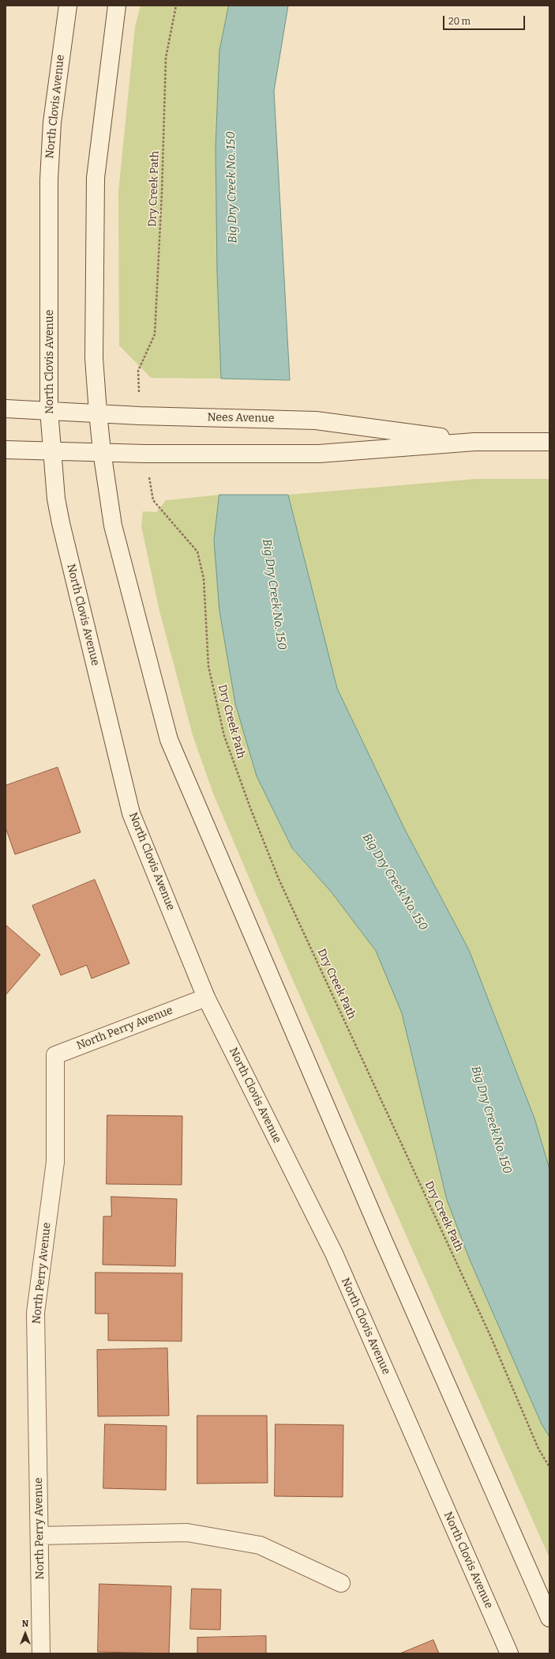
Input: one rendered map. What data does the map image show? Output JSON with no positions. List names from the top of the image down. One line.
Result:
{"streets":{"main road":["North Clovis Avenue","Nees Avenue","North Perry Avenue"],"path":["Dry Creek Path"]},"crossings":[["North Clovis Avenue","Nees Avenue"],["North Clovis Avenue","North Perry Avenue"]],"water":["Big Dry Creek No. 150"],"scale_bar":"20 m","north":"top"}
